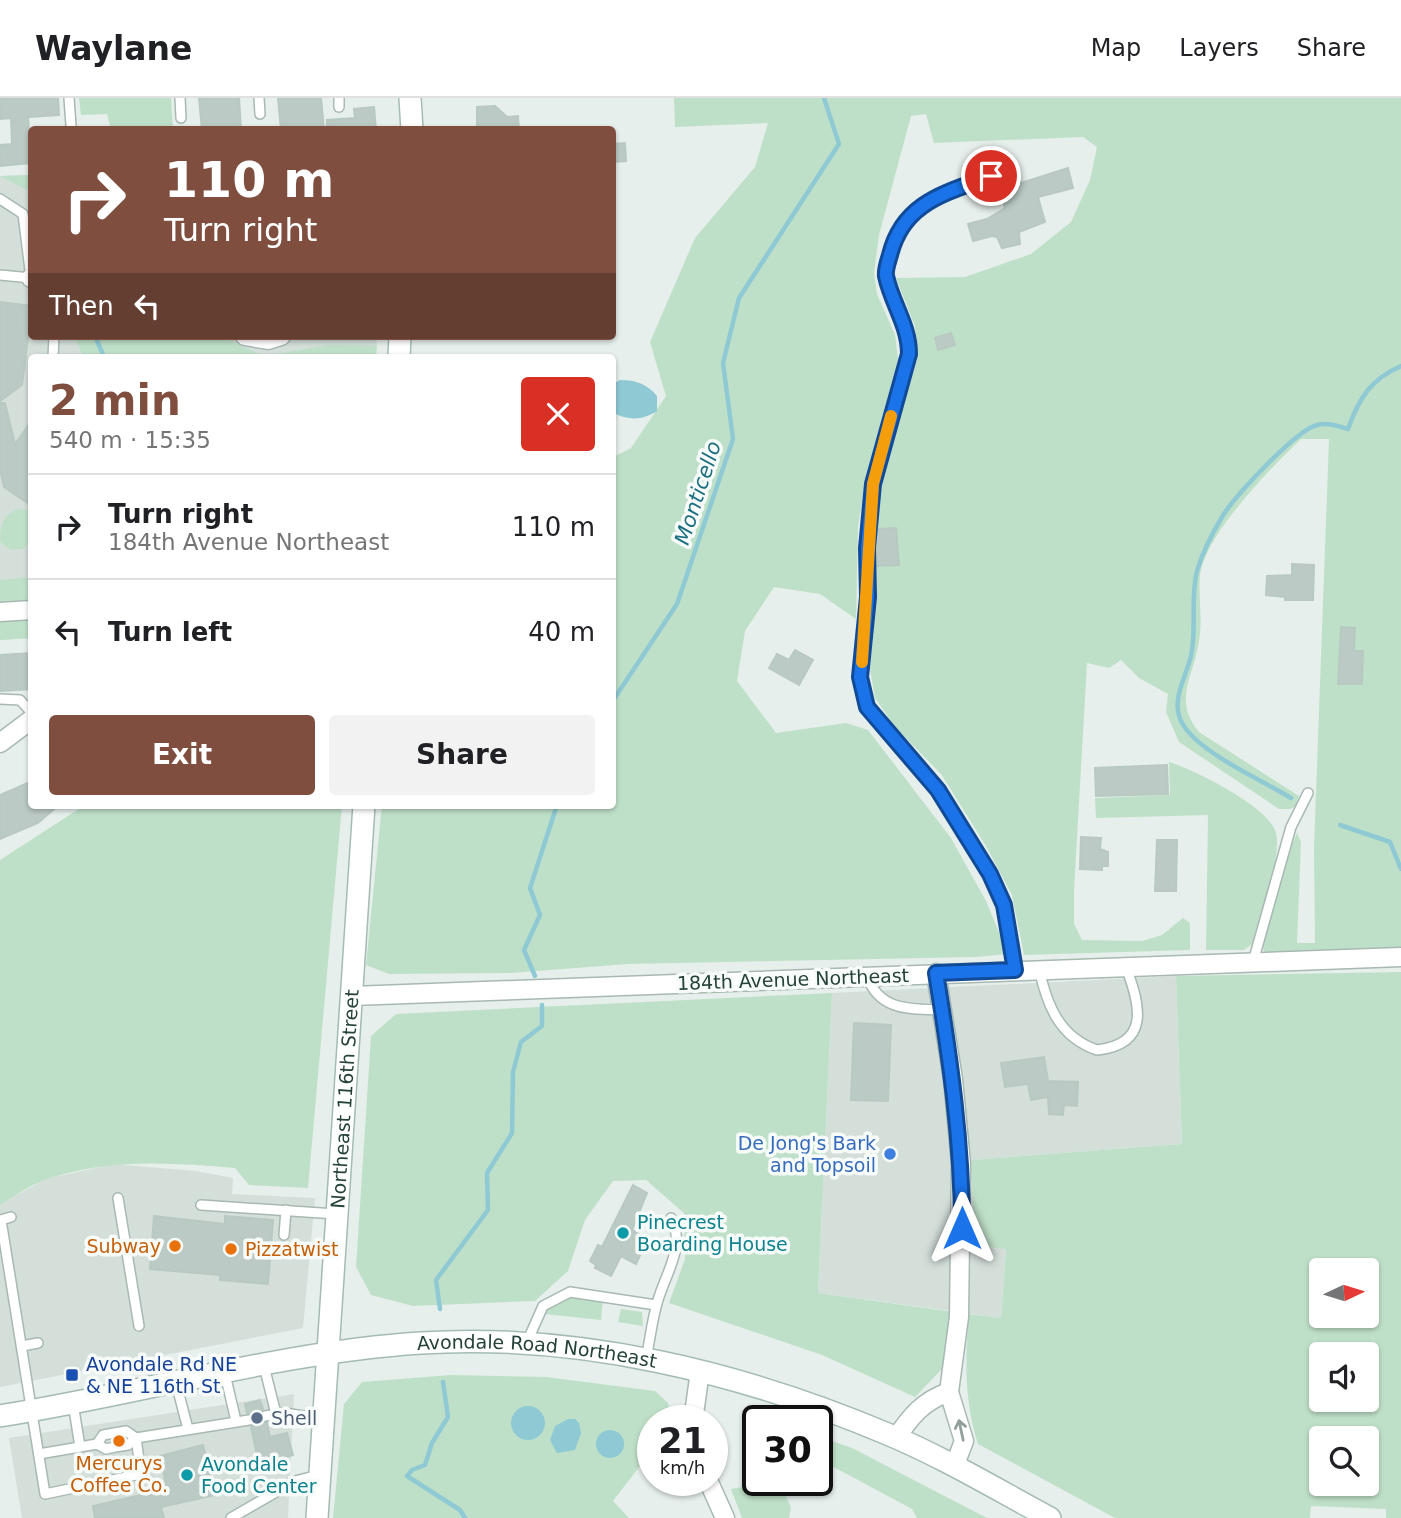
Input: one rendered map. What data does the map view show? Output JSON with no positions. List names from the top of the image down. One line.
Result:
{"streets":{"main road":["Northeast 116th Street","Avondale Road Northeast"],"street":["184th Avenue Northeast"]},"crossings":[["184th Avenue Northeast","Northeast 116th Street"],["Northeast 116th Street","Avondale Road Northeast"]],"water":["Monticello"],"places":{"other":["De Jong's Bark and Topsoil","Pinecrest Boarding House","Subway","Pizzatwist","Shell","Mercurys Coffee Co.","Avondale Food Center"],"transit":["Avondale Rd NE & NE 116th St"]},"north":"right","page":{"header":"Waylane","nav":["Map","Layers","Share"],"turn":["110 m","Turn right"],"then":"Then","heading":["2 min","540 m · 15:35"],"list":[{"name":"Turn right","note":"184th Avenue Northeast","value":"110 m"},{"name":"Turn left","value":"40 m"}],"buttons":["Exit","Share"],"speed":"21 km/h","limit":"30"}}
